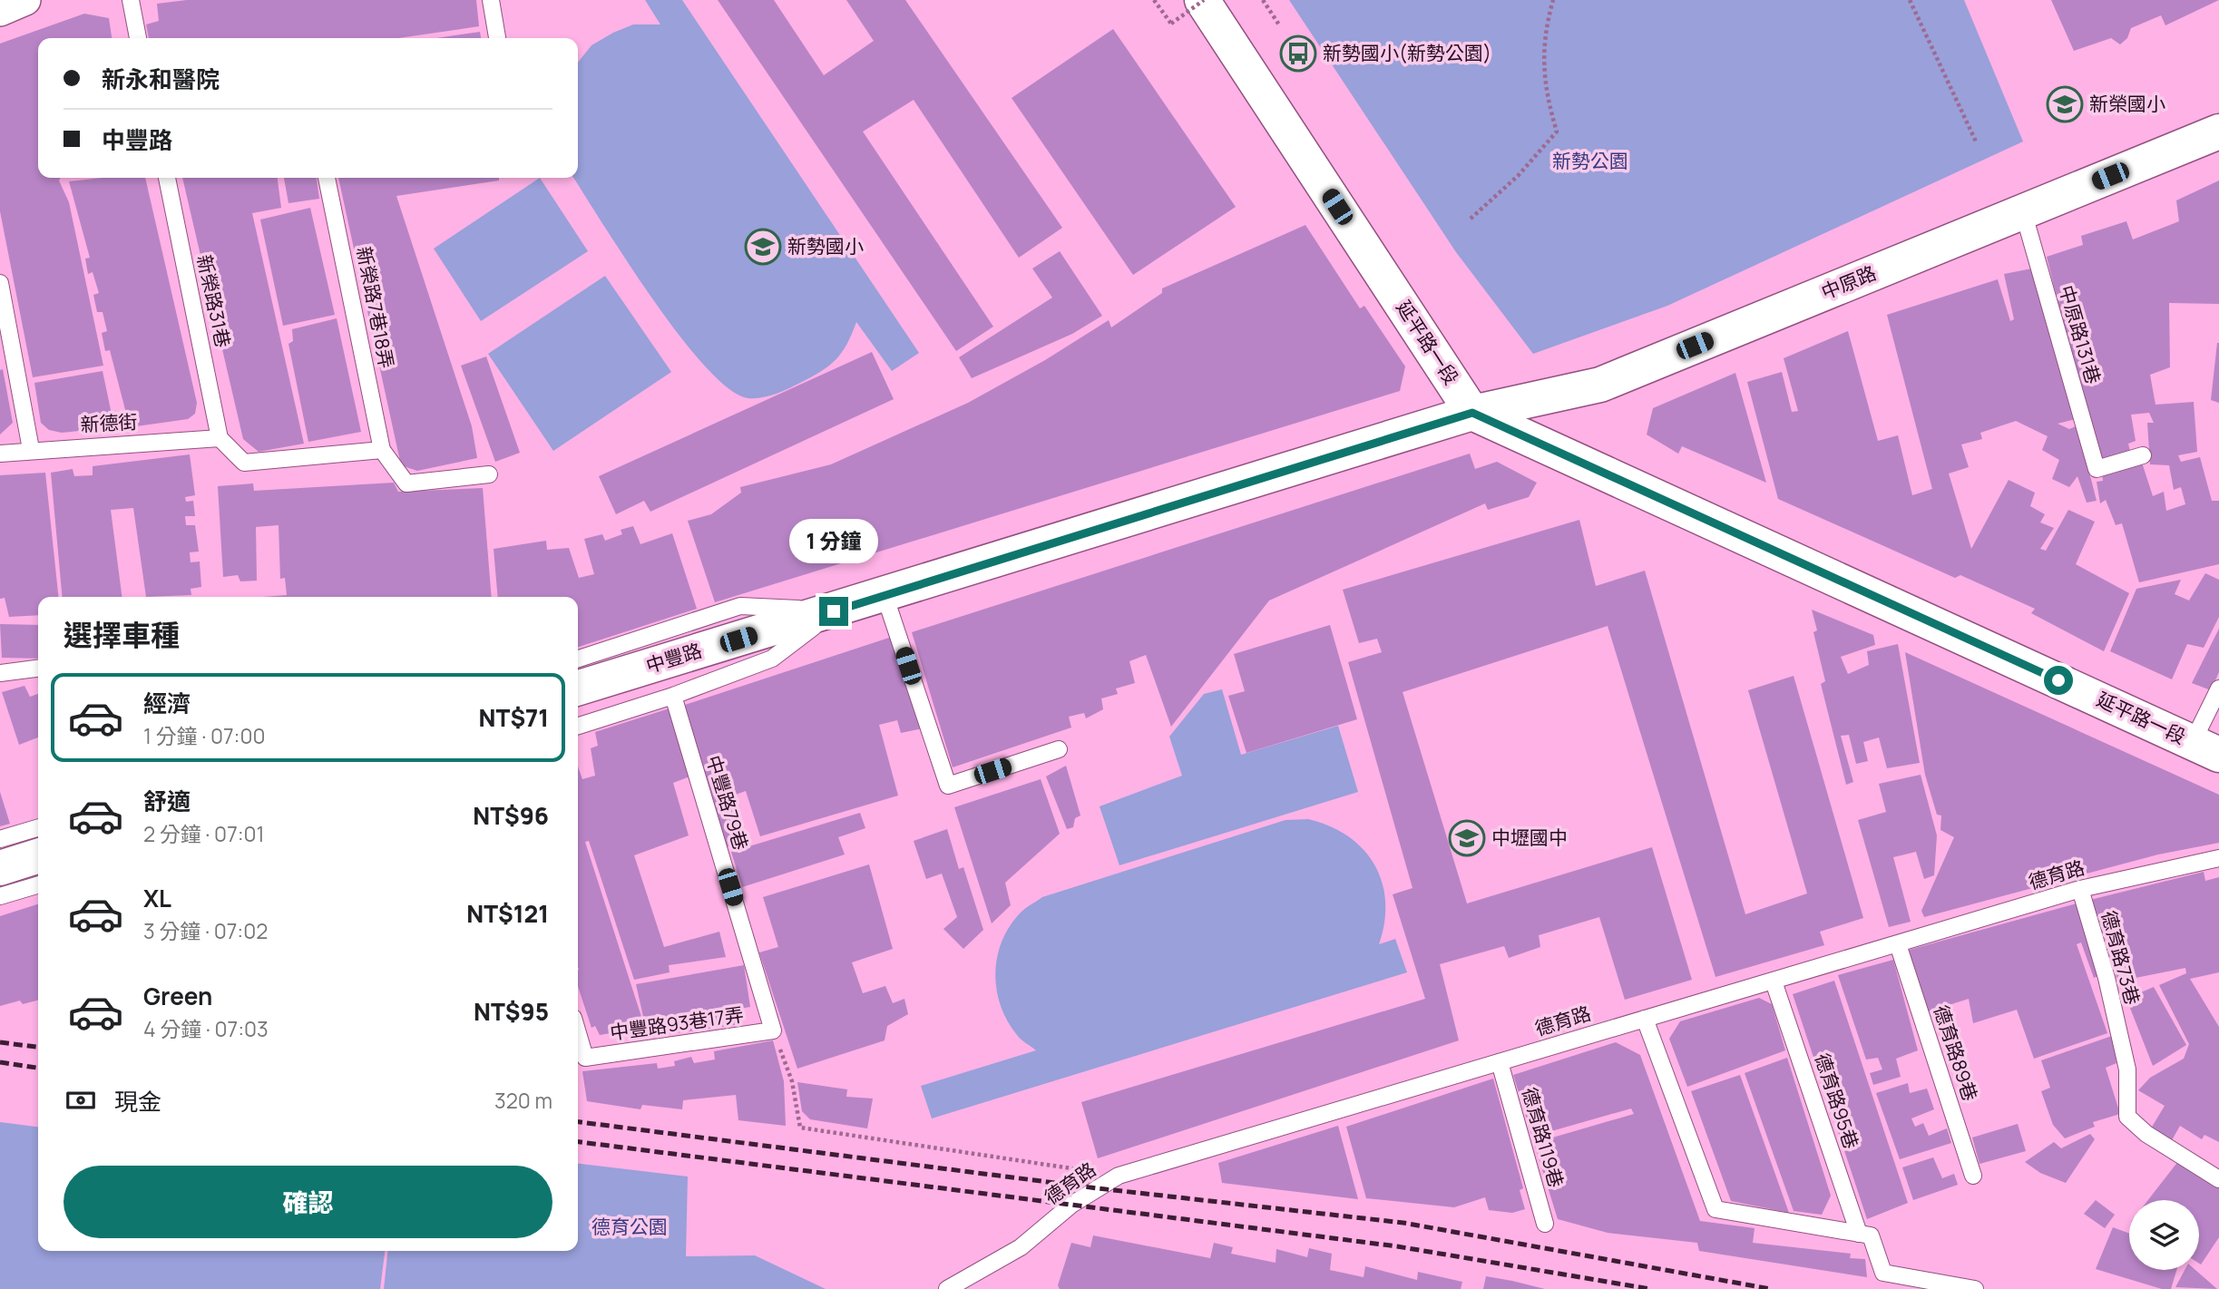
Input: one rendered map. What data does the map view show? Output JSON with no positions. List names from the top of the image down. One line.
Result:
{"streets":{"main road":["中原路","延平路一段","中豐路"],"lane":["新榮路31巷","新榮路7巷18弄","中原路131巷","新德街","中豐路79巷","德育路","德育路73巷","中豐路93巷17弄","德育路89巷","德育路95巷","德育路119巷"]},"crossings":[["中原路","中原路131巷"],["中原路","延平路一段"],["中原路","中豐路"],["新榮路31巷","新德街"],["延平路一段","中豐路"],["中豐路79巷","中豐路93巷17弄"],["德育路","德育路73巷"],["德育路","德育路89巷"],["德育路","德育路95巷"],["德育路","德育路119巷"]],"parks":["新勢公園","德育公園"],"places":{"bus stop":["新勢國小(新勢公園)"],"school or university":["新榮國小","新勢國小","中壢國中"]},"page":{"banner":["新永和醫院","中豐路"],"bubble":"1 分鐘","heading":"選擇車種","list":[{"name":"經濟","note":"1 分鐘 · 07:00","value":"NT$71"},{"name":"舒適","note":"2 分鐘 · 07:01","value":"NT$96"},{"name":"XL","note":"3 分鐘 · 07:02","value":"NT$121"},{"name":"Green","note":"4 分鐘 · 07:03","value":"NT$95"}],"pay":["現金","320 m"],"buttons":"確認"}}
